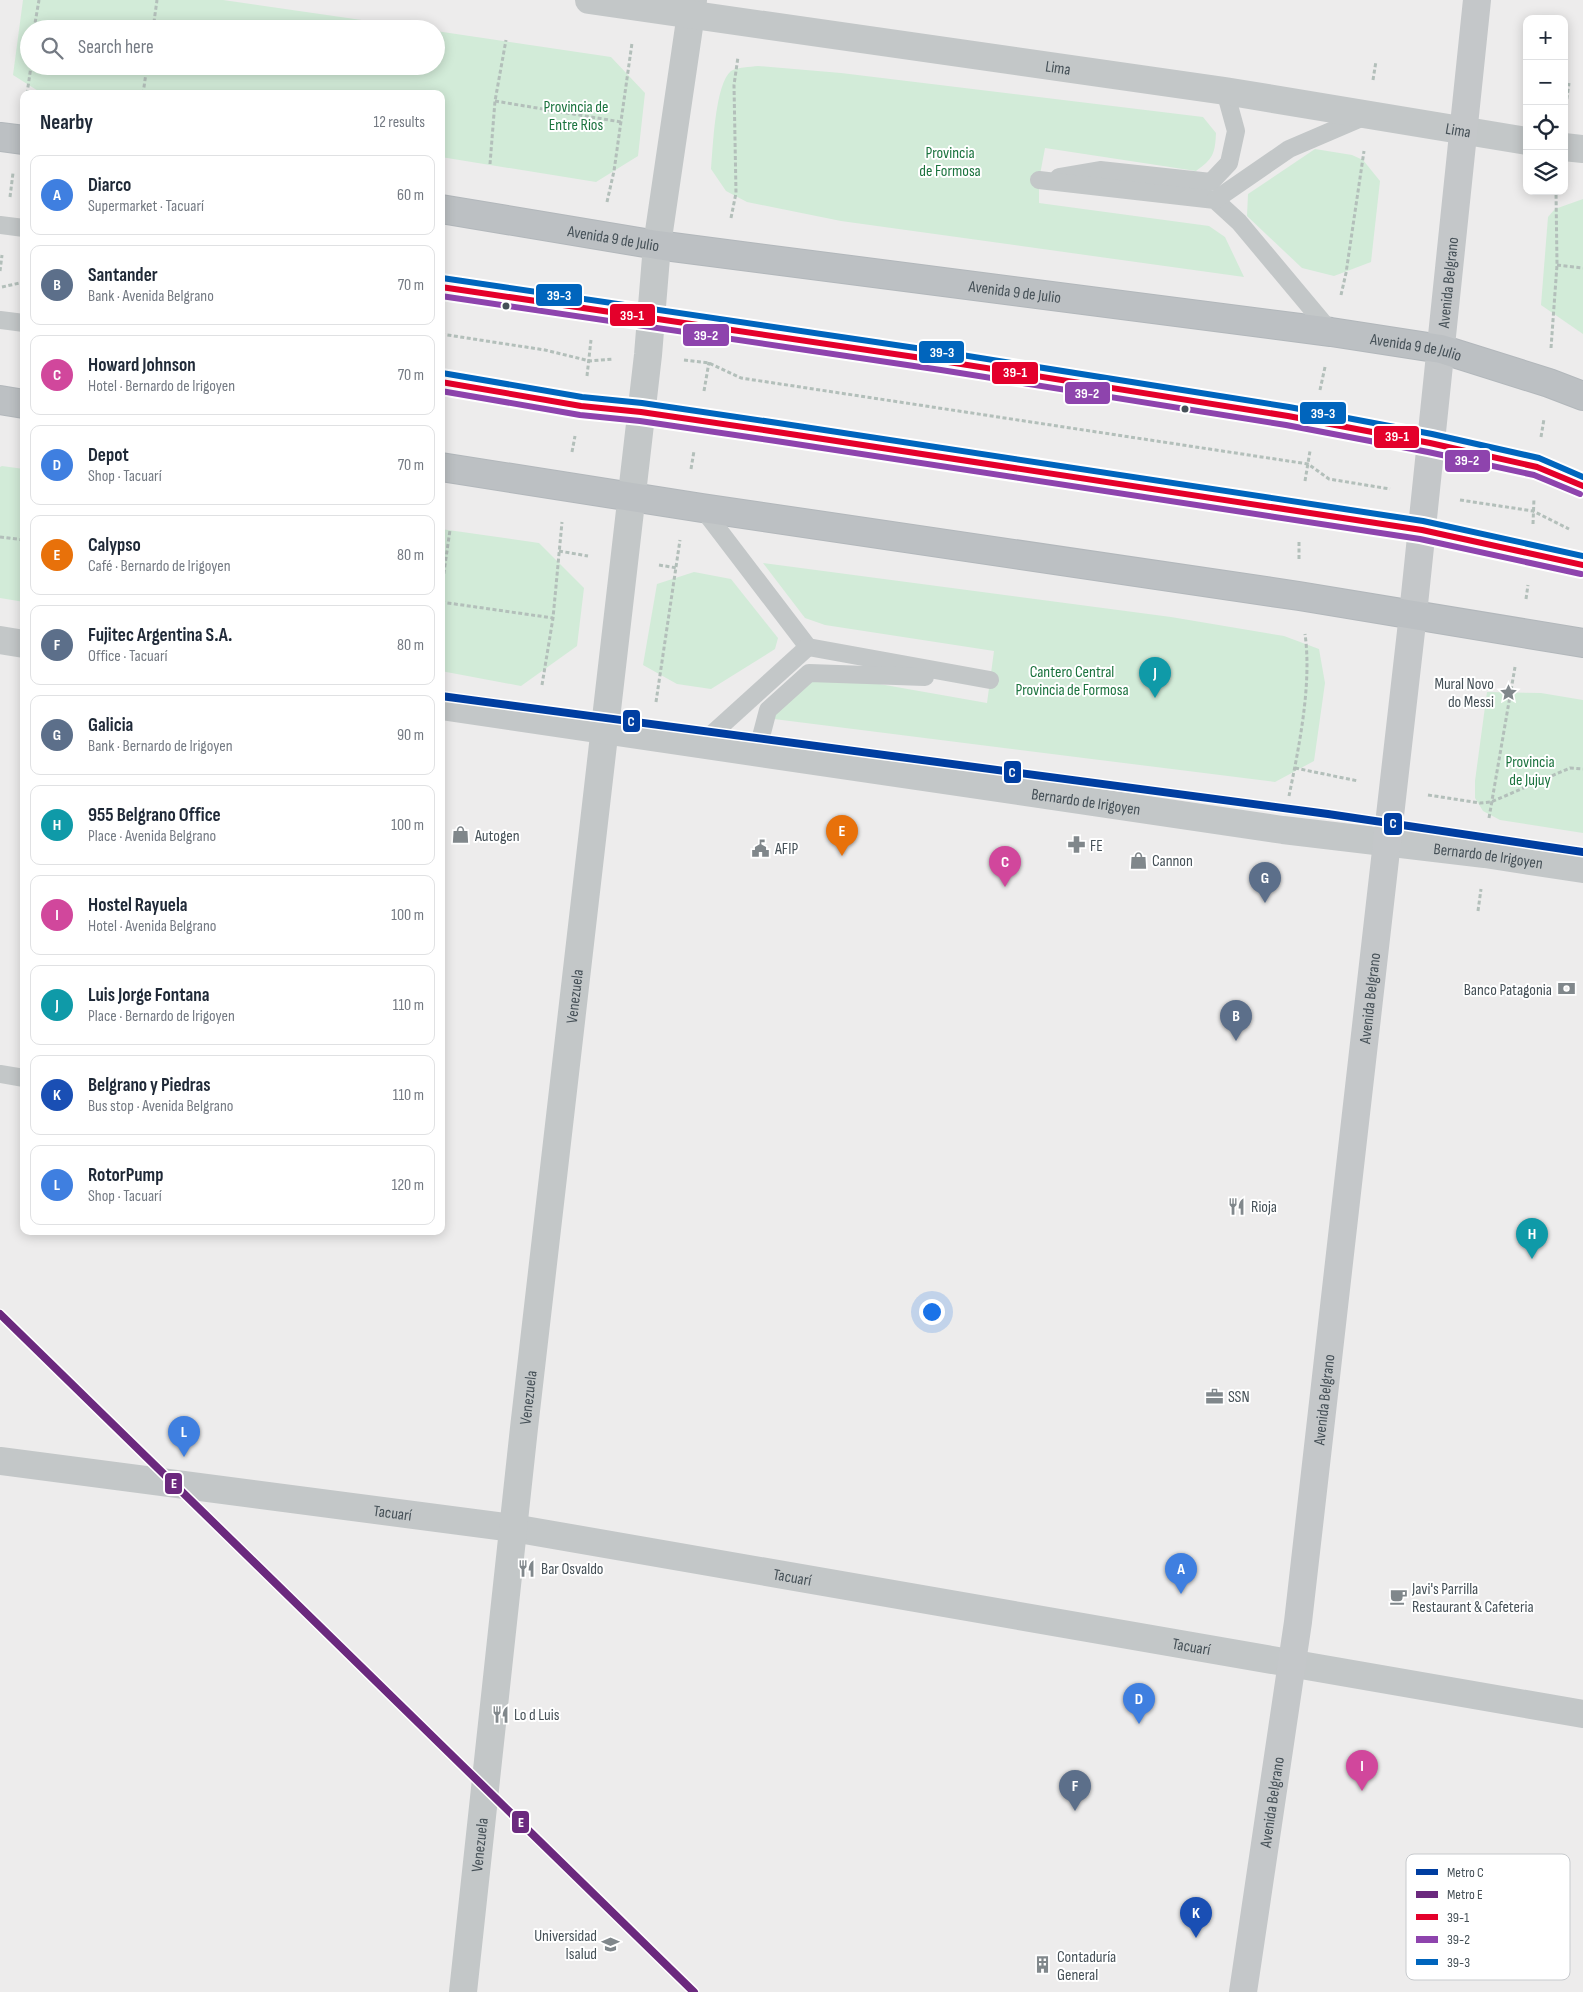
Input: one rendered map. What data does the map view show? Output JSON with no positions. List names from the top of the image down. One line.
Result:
{"streets":{"highway":["Avenida 9 de Julio"],"main road":["Avenida Belgrano"],"street":["Lima","Bernardo de Irigoyen","Venezuela","Tacuarí"]},"crossings":[["Lima","Avenida Belgrano"],["Lima","Venezuela"],["Avenida 9 de Julio","Avenida Belgrano"],["Avenida 9 de Julio","Venezuela"],["Avenida Belgrano","Bernardo de Irigoyen"],["Avenida Belgrano","Tacuarí"],["Bernardo de Irigoyen","Venezuela"],["Venezuela","Tacuarí"]],"parks":["Provincia de Entre Rios","Provincia de Formosa","Cantero Central Provincia de Formosa","Provincia de Jujuy"],"places":{"place":["Mural Novo do Messi"],"shop":["Autogen","Cannon"],"pharmacy":["FE"],"public building":["AFIP"],"bank":["Banco Patagonia"],"restaurant":["Rioja","Bar Osvaldo","Lo d Luis"],"office":["SSN"],"cafe":["Javi's Parrilla Restaurant & Cafeteria"],"school or university":["Universidad Isalud"],"building":["Contaduría General"]},"lines":["transit line 39-3","transit line 39-1","transit line 39-2","metro line C","metro line E"],"legend":["Metro C","Metro E","39-1","39-2","39-3"],"page":{"map_buttons":["+","−"],"search":"Search here","heading":["Nearby","12 results"],"list":[{"mark":"A","name":"Diarco","note":"Supermarket · Tacuarí","value":"60 m"},{"mark":"B","name":"Santander","note":"Bank · Avenida Belgrano","value":"70 m"},{"mark":"C","name":"Howard Johnson","note":"Hotel · Bernardo de Irigoyen","value":"70 m"},{"mark":"D","name":"Depot","note":"Shop · Tacuarí","value":"70 m"},{"mark":"E","name":"Calypso","note":"Café · Bernardo de Irigoyen","value":"80 m"},{"mark":"F","name":"Fujitec Argentina S.A.","note":"Office · Tacuarí","value":"80 m"},{"mark":"G","name":"Galicia","note":"Bank · Bernardo de Irigoyen","value":"90 m"},{"mark":"H","name":"955 Belgrano Office","note":"Place · Avenida Belgrano","value":"100 m"},{"mark":"I","name":"Hostel Rayuela","note":"Hotel · Avenida Belgrano","value":"100 m"},{"mark":"J","name":"Luis Jorge Fontana","note":"Place · Bernardo de Irigoyen","value":"110 m"},{"mark":"K","name":"Belgrano y Piedras","note":"Bus stop · Avenida Belgrano","value":"110 m"},{"mark":"L","name":"RotorPump","note":"Shop · Tacuarí","value":"120 m"}],"pins":["J","E","C","G","B","H","L","A","D","I","F","K"]}}
